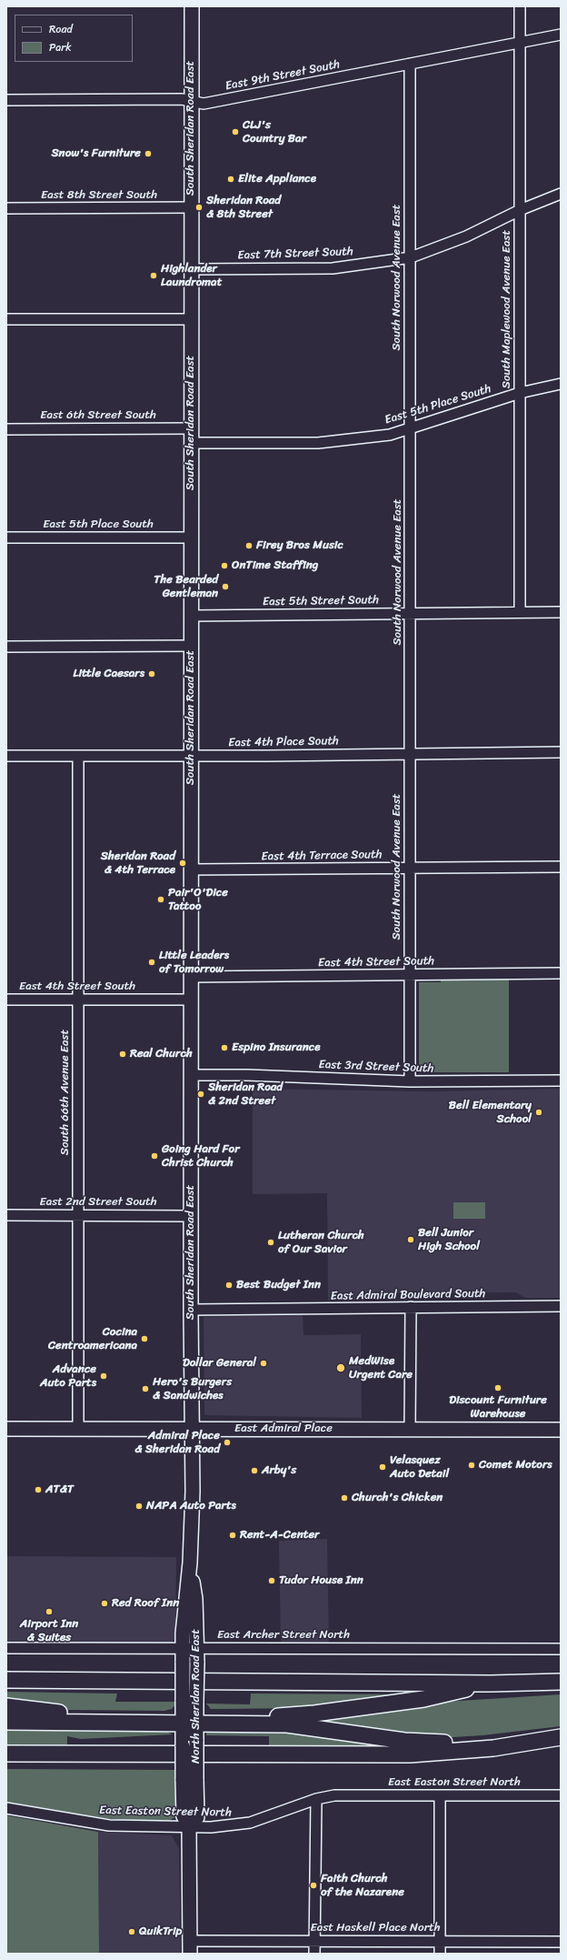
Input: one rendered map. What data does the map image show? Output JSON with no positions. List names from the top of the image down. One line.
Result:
{"streets":{"main road":["South Sheridan Road East","East Admiral Place","North Sheridan Road East"],"street":["East 9th Street South","East 8th Street South","East 7th Street South","South Norwood Avenue East","South Maplewood Avenue East","East 5th Place South","East 6th Street South","East 5th Street South","East 4th Place South","East 4th Terrace South","East 4th Street South","East 3rd Street South","South 66th Avenue East","East 2nd Street South","East Admiral Boulevard South","East Archer Street North","East Easton Street North","East Haskell Place North"]},"crossings":[["East 9th Street South","South Sheridan Road East"],["East 9th Street South","South Norwood Avenue East"],["East 9th Street South","South Maplewood Avenue East"],["South Sheridan Road East","East 8th Street South"],["South Sheridan Road East","East 7th Street South"],["South Sheridan Road East","East 5th Place South"],["South Sheridan Road East","East 6th Street South"],["South Sheridan Road East","East 5th Street South"],["South Sheridan Road East","East 4th Place South"],["South Sheridan Road East","East 4th Terrace South"],["South Sheridan Road East","East 4th Street South"],["South Sheridan Road East","East 3rd Street South"],["South Sheridan Road East","East 2nd Street South"],["South Sheridan Road East","East Admiral Boulevard South"],["South Sheridan Road East","East Admiral Place"],["South Sheridan Road East","North Sheridan Road East"],["East 7th Street South","South Norwood Avenue East"],["East 7th Street South","South Maplewood Avenue East"],["South Norwood Avenue East","East 5th Place South"],["South Norwood Avenue East","East 5th Street South"],["South Norwood Avenue East","East 4th Place South"],["South Norwood Avenue East","East 4th Terrace South"],["South Norwood Avenue East","East 4th Street South"],["South Norwood Avenue East","East 3rd Street South"],["South Maplewood Avenue East","East 5th Place South"],["South Maplewood Avenue East","East 5th Street South"],["East 4th Place South","South 66th Avenue East"],["East 4th Street South","South 66th Avenue East"],["South 66th Avenue East","East 2nd Street South"],["South 66th Avenue East","East Admiral Place"],["East Admiral Place","North Sheridan Road East"],["East Archer Street North","North Sheridan Road East"],["North Sheridan Road East","East Easton Street North"],["North Sheridan Road East","East Haskell Place North"]],"places":["CLJ's Country Bar","Snow's Furniture","Elite Appliance","Sheridan Road & 8th Street","Highlander Laundromat","Firey Bros Music","OnTime Staffing","The Bearded Gentleman","Little Caesars","Sheridan Road & 4th Terrace","Pair'O'Dice Tattoo","Little Leaders of Tomorrow","Espino Insurance","Real Church","Sheridan Road & 2nd Street","Bell Elementary School","Going Hard For Christ Church","Bell Junior High School","Lutheran Church of Our Savior","Best Budget Inn","Cocina Centroamericana","Dollar General","MedWise Urgent Care","Advance Auto Parts","Discount Furniture Warehouse","Hero's Burgers & Sandwiches","Admiral Place & Sheridan Road","Comet Motors","Velasquez Auto Detail","Arby's","AT&T","Church's Chicken","NAPA Auto Parts","Rent-A-Center","Tudor House Inn","Red Roof Inn","Airport Inn & Suites","Faith Church of the Nazarene","QuikTrip"],"legend":["Road","Park"]}
